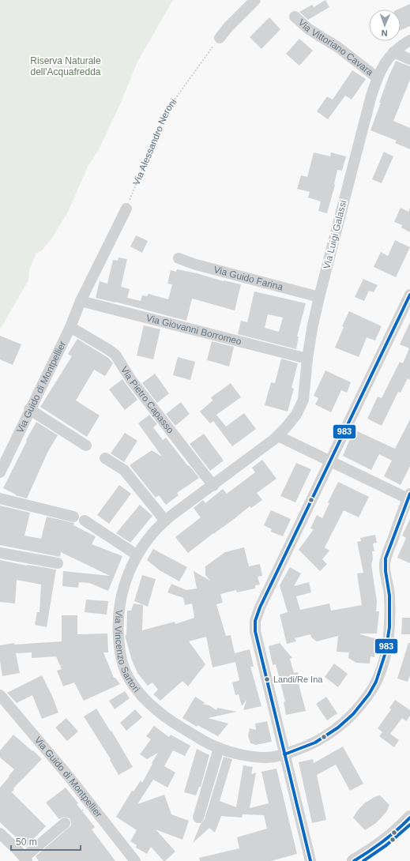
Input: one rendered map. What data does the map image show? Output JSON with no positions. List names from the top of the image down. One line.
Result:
{"streets":{"street":["Via Vittoriano Cavara","Via Luigi Galassi","Via Guido Farina","Via Giovanni Borromeo","Via Guido di Montpellier","Via Pietro Capasso","Via Vincenzo Sartori"],"path":["Via Alessandro Neroni"]},"crossings":[["Via Vittoriano Cavara","Via Luigi Galassi"],["Via Luigi Galassi","Via Guido Farina"],["Via Luigi Galassi","Via Giovanni Borromeo"],["Via Luigi Galassi","Via Vincenzo Sartori"],["Via Giovanni Borromeo","Via Guido di Montpellier"],["Via Guido di Montpellier","Via Pietro Capasso"],["Via Pietro Capasso","Via Vincenzo Sartori"]],"parks":["Riserva Naturale dell'Acquafredda"],"places":["Landi/Re Ina"],"lines":["transit line 983"],"scale_bar":"50 m","north":"bottom"}
